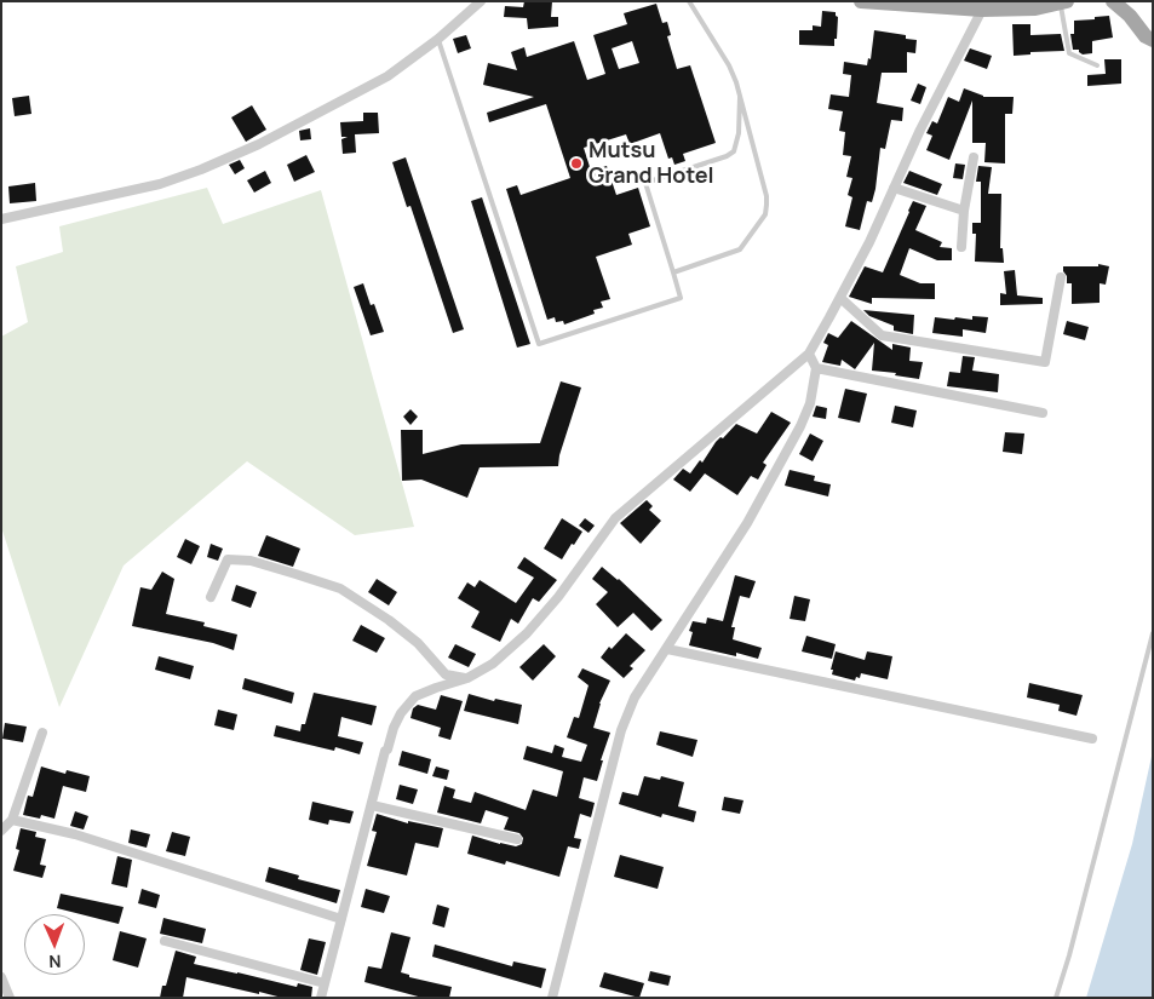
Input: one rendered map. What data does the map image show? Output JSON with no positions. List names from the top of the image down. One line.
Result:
{"places":["Mutsu Grand Hotel"],"north":"bottom"}
